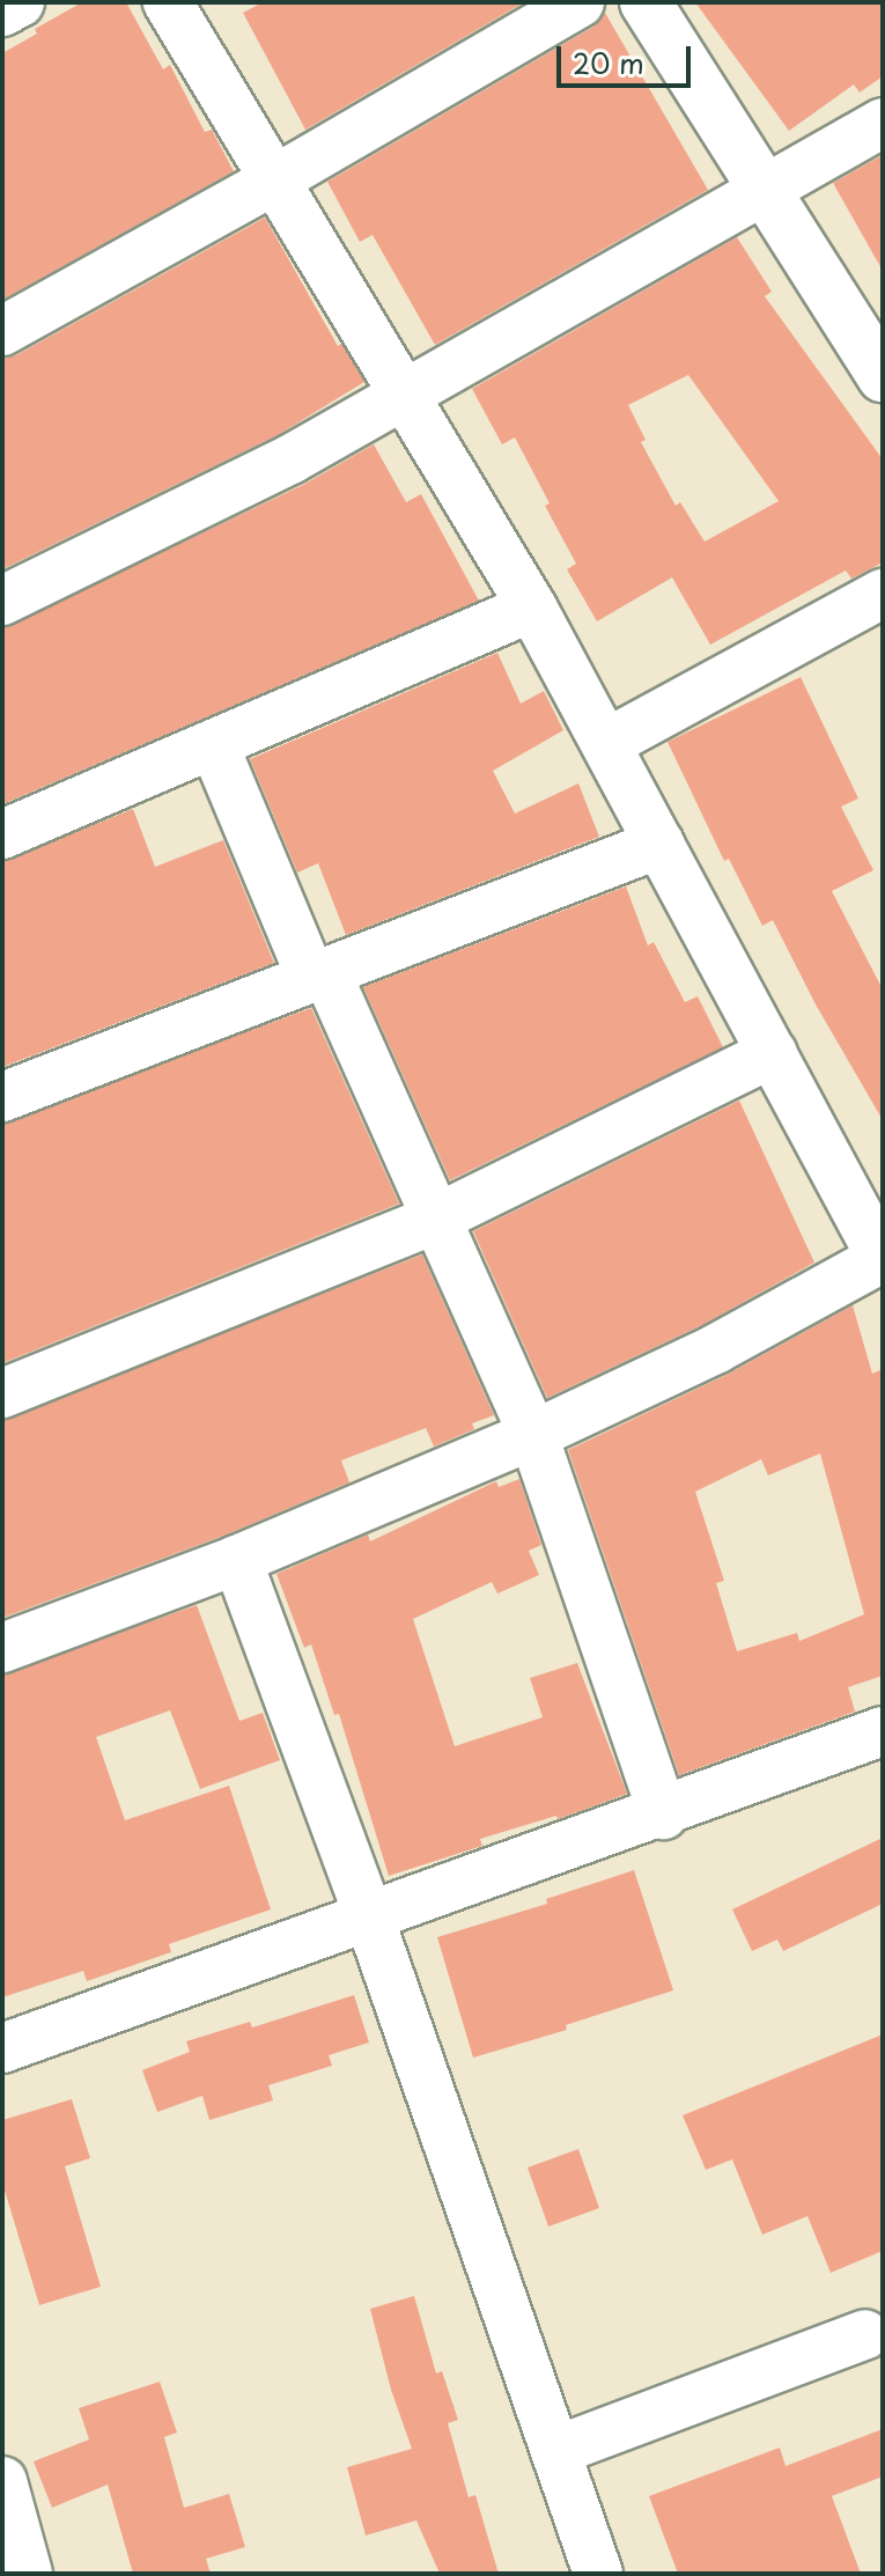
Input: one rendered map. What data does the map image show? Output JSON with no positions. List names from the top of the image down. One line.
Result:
{"scale_bar":"20 m"}
